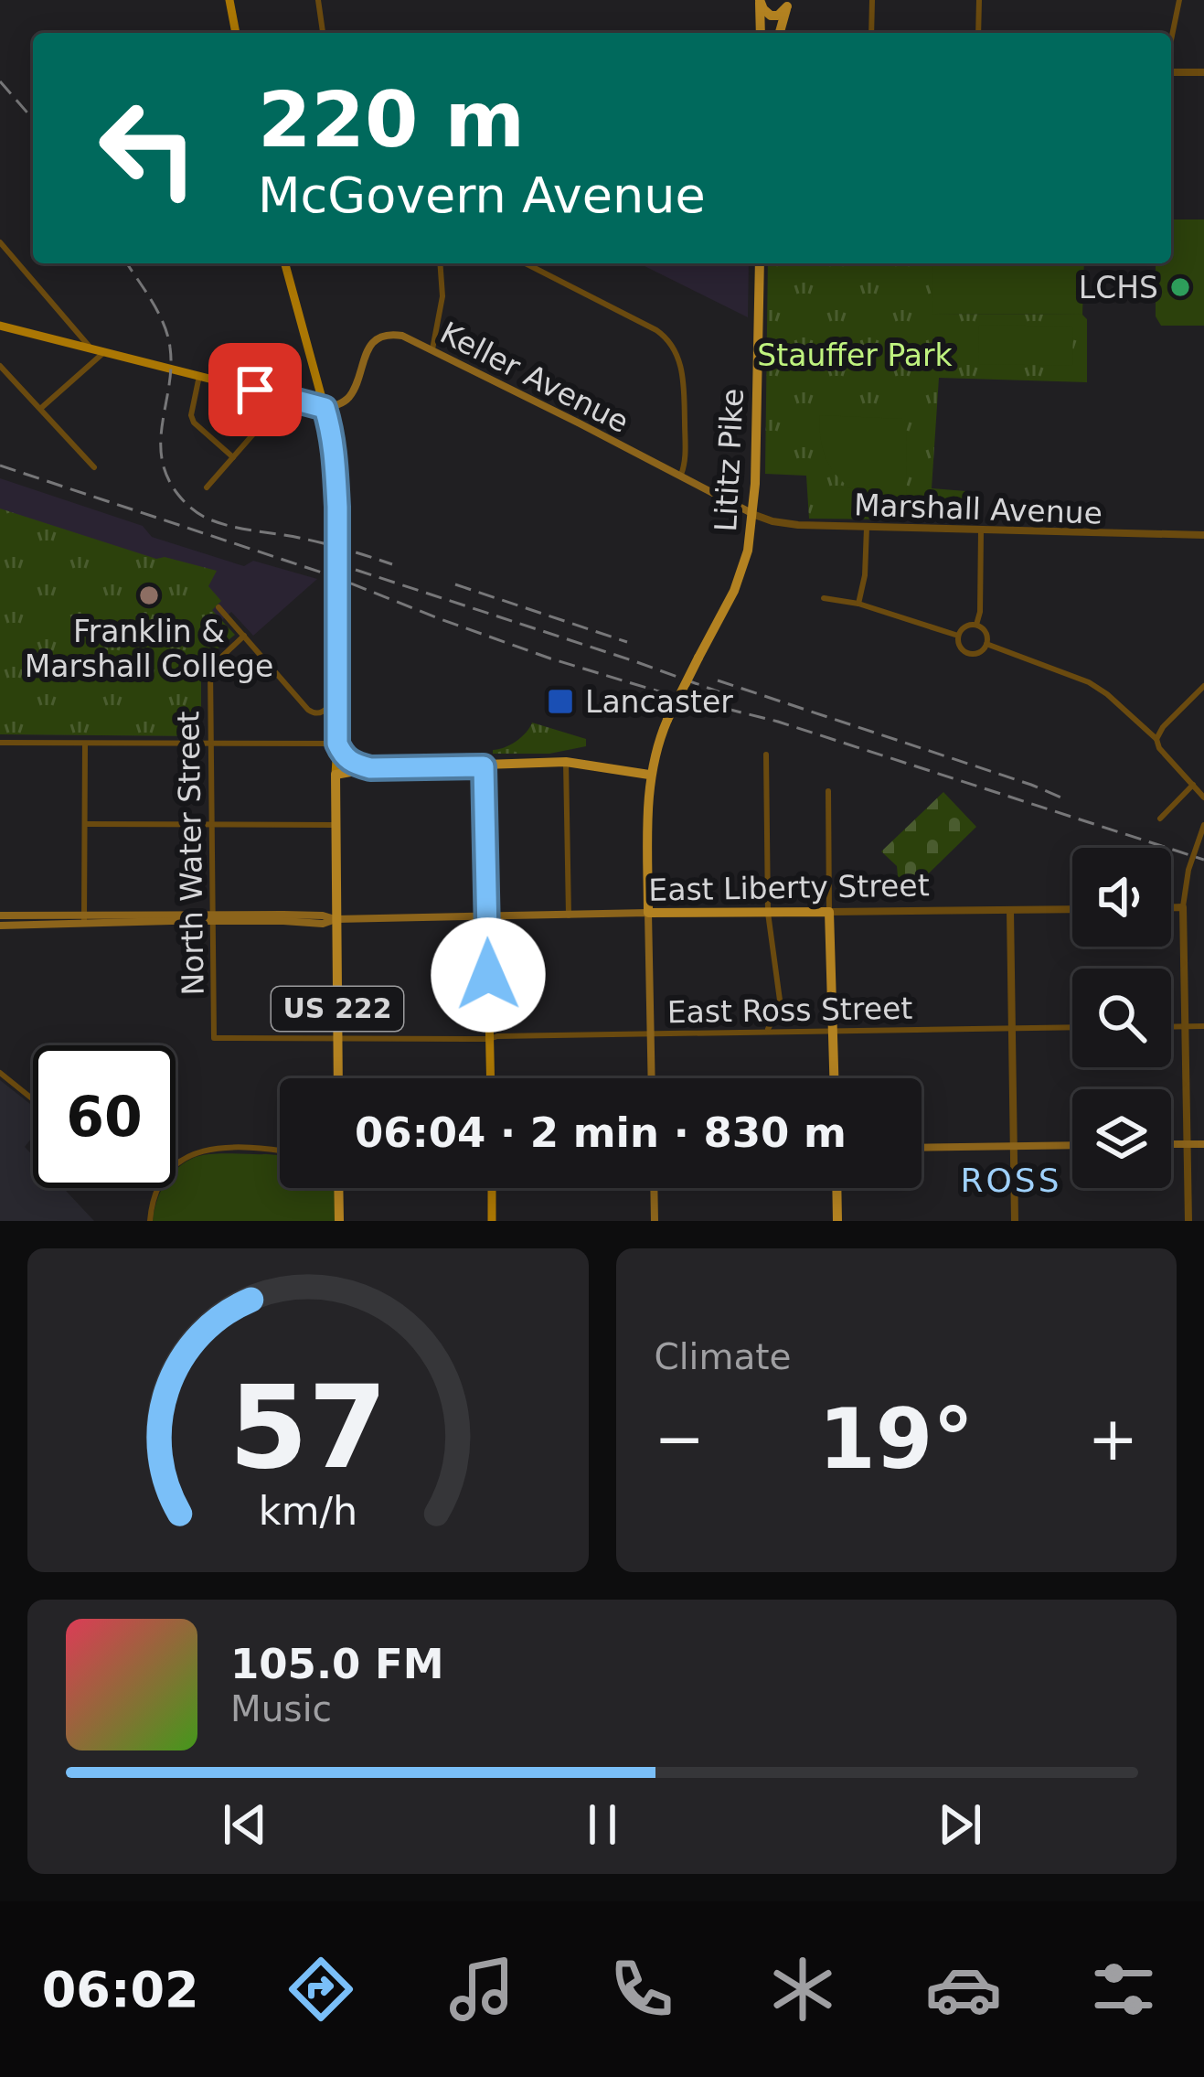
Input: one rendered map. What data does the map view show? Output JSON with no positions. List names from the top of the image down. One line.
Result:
{"streets":{"highway":["Lititz Pike","East Liberty Street","US 222"],"main road":["Keller Avenue"],"street":["Marshall Avenue","North Water Street","East Ross Street"]},"crossings":[["Keller Avenue","Lititz Pike"],["Keller Avenue","Marshall Avenue"],["Lititz Pike","Marshall Avenue"],["Lititz Pike","East Liberty Street"],["North Water Street","East Liberty Street"],["North Water Street","East Ross Street"],["East Liberty Street","US 222"],["US 222","East Ross Street"]],"districts":["ROSS"],"parks":["Stauffer Park"],"places":{"other":["LCHS","Franklin & Marshall College"],"transit":["Lancaster"]},"page":{"turn":["220 m","McGovern Avenue"],"limit":"60","trip":"06:04 · 2 min · 830 m","tile":"Climate","heat":["−","19°","+"],"song":["105.0 FM","Music"],"tabs":"06:02","gauge":["57","km/h"]}}
